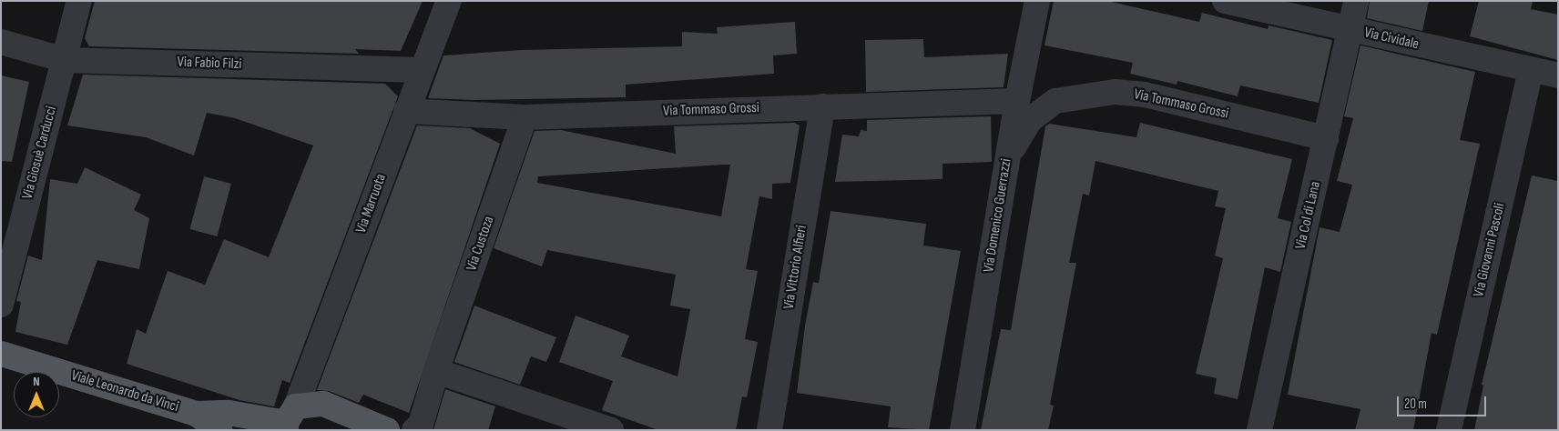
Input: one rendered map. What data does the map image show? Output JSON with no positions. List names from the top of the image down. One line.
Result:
{"streets":{"main road":["Viale Leonardo da Vinci"],"street":["Via Cividale","Via Fabio Filzi","Via Tommaso Grossi","Via Giosuè Carducci","Via Marruota","Via Domenico Guerrazzi","Via Col di Lana","Via Custoza","Via Giovanni Pascoli","Via Vittorio Alfieri"]},"crossings":[["Via Cividale","Via Col di Lana"],["Via Cividale","Via Giovanni Pascoli"],["Via Fabio Filzi","Via Giosuè Carducci"],["Via Fabio Filzi","Via Marruota"],["Via Tommaso Grossi","Via Marruota"],["Via Tommaso Grossi","Via Domenico Guerrazzi"],["Via Tommaso Grossi","Via Col di Lana"],["Via Tommaso Grossi","Via Custoza"],["Via Tommaso Grossi","Via Vittorio Alfieri"],["Via Marruota","Viale Leonardo da Vinci"]],"scale_bar":"20 m","north":"top"}
